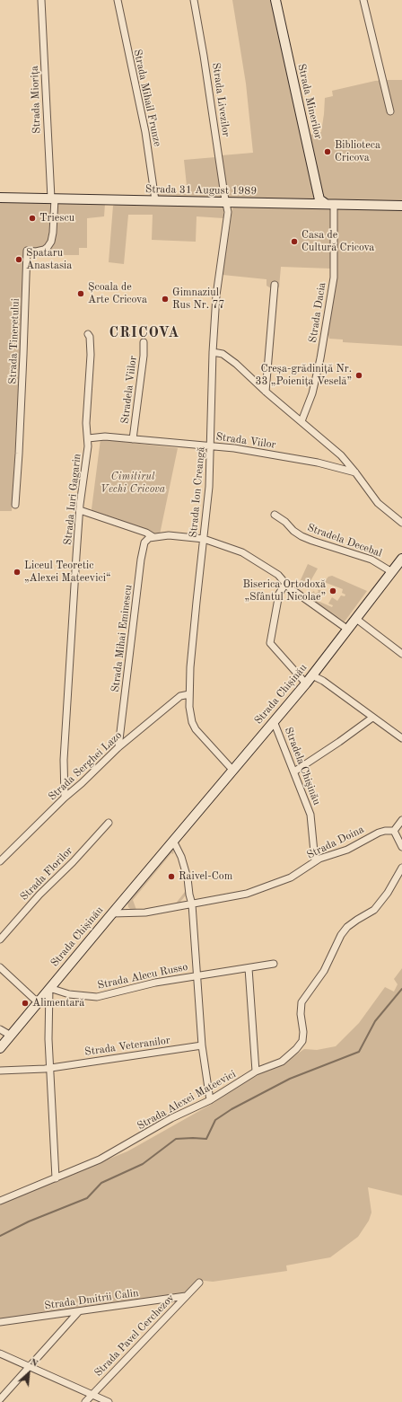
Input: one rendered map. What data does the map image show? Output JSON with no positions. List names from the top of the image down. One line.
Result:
{"streets":{"street":["Strada Mihail Frunze","Strada Miorița","Strada Livezilor","Strada Minerilor","Strada 31 August 1989","Strada Dacia","Strada Tineretului","Stradela Viilor","Strada Viilor","Strada Ion Creangă","Strada Iuri Gagarin","Stradela Decebal","Strada Mihai Eminescu","Strada Chișinău","Strada Serghei Lazo","Stradela Chişinău","Strada Doina","Strada Florilor","Strada Alecu Russo","Strada Veteranilor","Strada Alexei Mateevici","Strada Dmitrii Calin","Strada Pavel Cerchezov"]},"crossings":[["Strada Mihail Frunze","Strada 31 August 1989"],["Strada Miorița","Strada 31 August 1989"],["Strada Miorița","Strada Tineretului"],["Strada Livezilor","Strada 31 August 1989"],["Strada Livezilor","Strada Ion Creangă"],["Strada Minerilor","Strada 31 August 1989"],["Strada Minerilor","Strada Dacia"],["Strada 31 August 1989","Strada Dacia"],["Strada 31 August 1989","Strada Tineretului"],["Strada 31 August 1989","Strada Ion Creangă"],["Stradela Viilor","Strada Viilor"],["Strada Viilor","Strada Ion Creangă"],["Strada Viilor","Strada Iuri Gagarin"],["Strada Ion Creangă","Strada Chișinău"],["Strada Ion Creangă","Strada Serghei Lazo"],["Strada Iuri Gagarin","Strada Serghei Lazo"],["Stradela Decebal","Strada Chișinău"],["Strada Mihai Eminescu","Strada Serghei Lazo"],["Strada Chișinău","Stradela Chişinău"],["Strada Chișinău","Strada Doina"],["Strada Chișinău","Strada Alecu Russo"],["Stradela Chişinău","Strada Doina"],["Strada Alecu Russo","Strada Veteranilor"],["Strada Dmitrii Calin","Strada Pavel Cerchezov"]],"districts":["CRICOVA"],"parks":["Cimitirul Vechi Cricova"],"places":["Biblioteca Cricova","Triescu","Casa de Cultură Cricova","Spataru Anastasia","Școala de Arte Cricova","Gimnaziul Rus Nr. 77","Creșa-grădiniță Nr. 33 „Poienița Veselă”","Liceul Teoretic „Alexei Mateevici“","Biserica Ortodoxă „Sfântul Nicolae”","Raivel-Com","Alimentară"],"north":"top right"}
